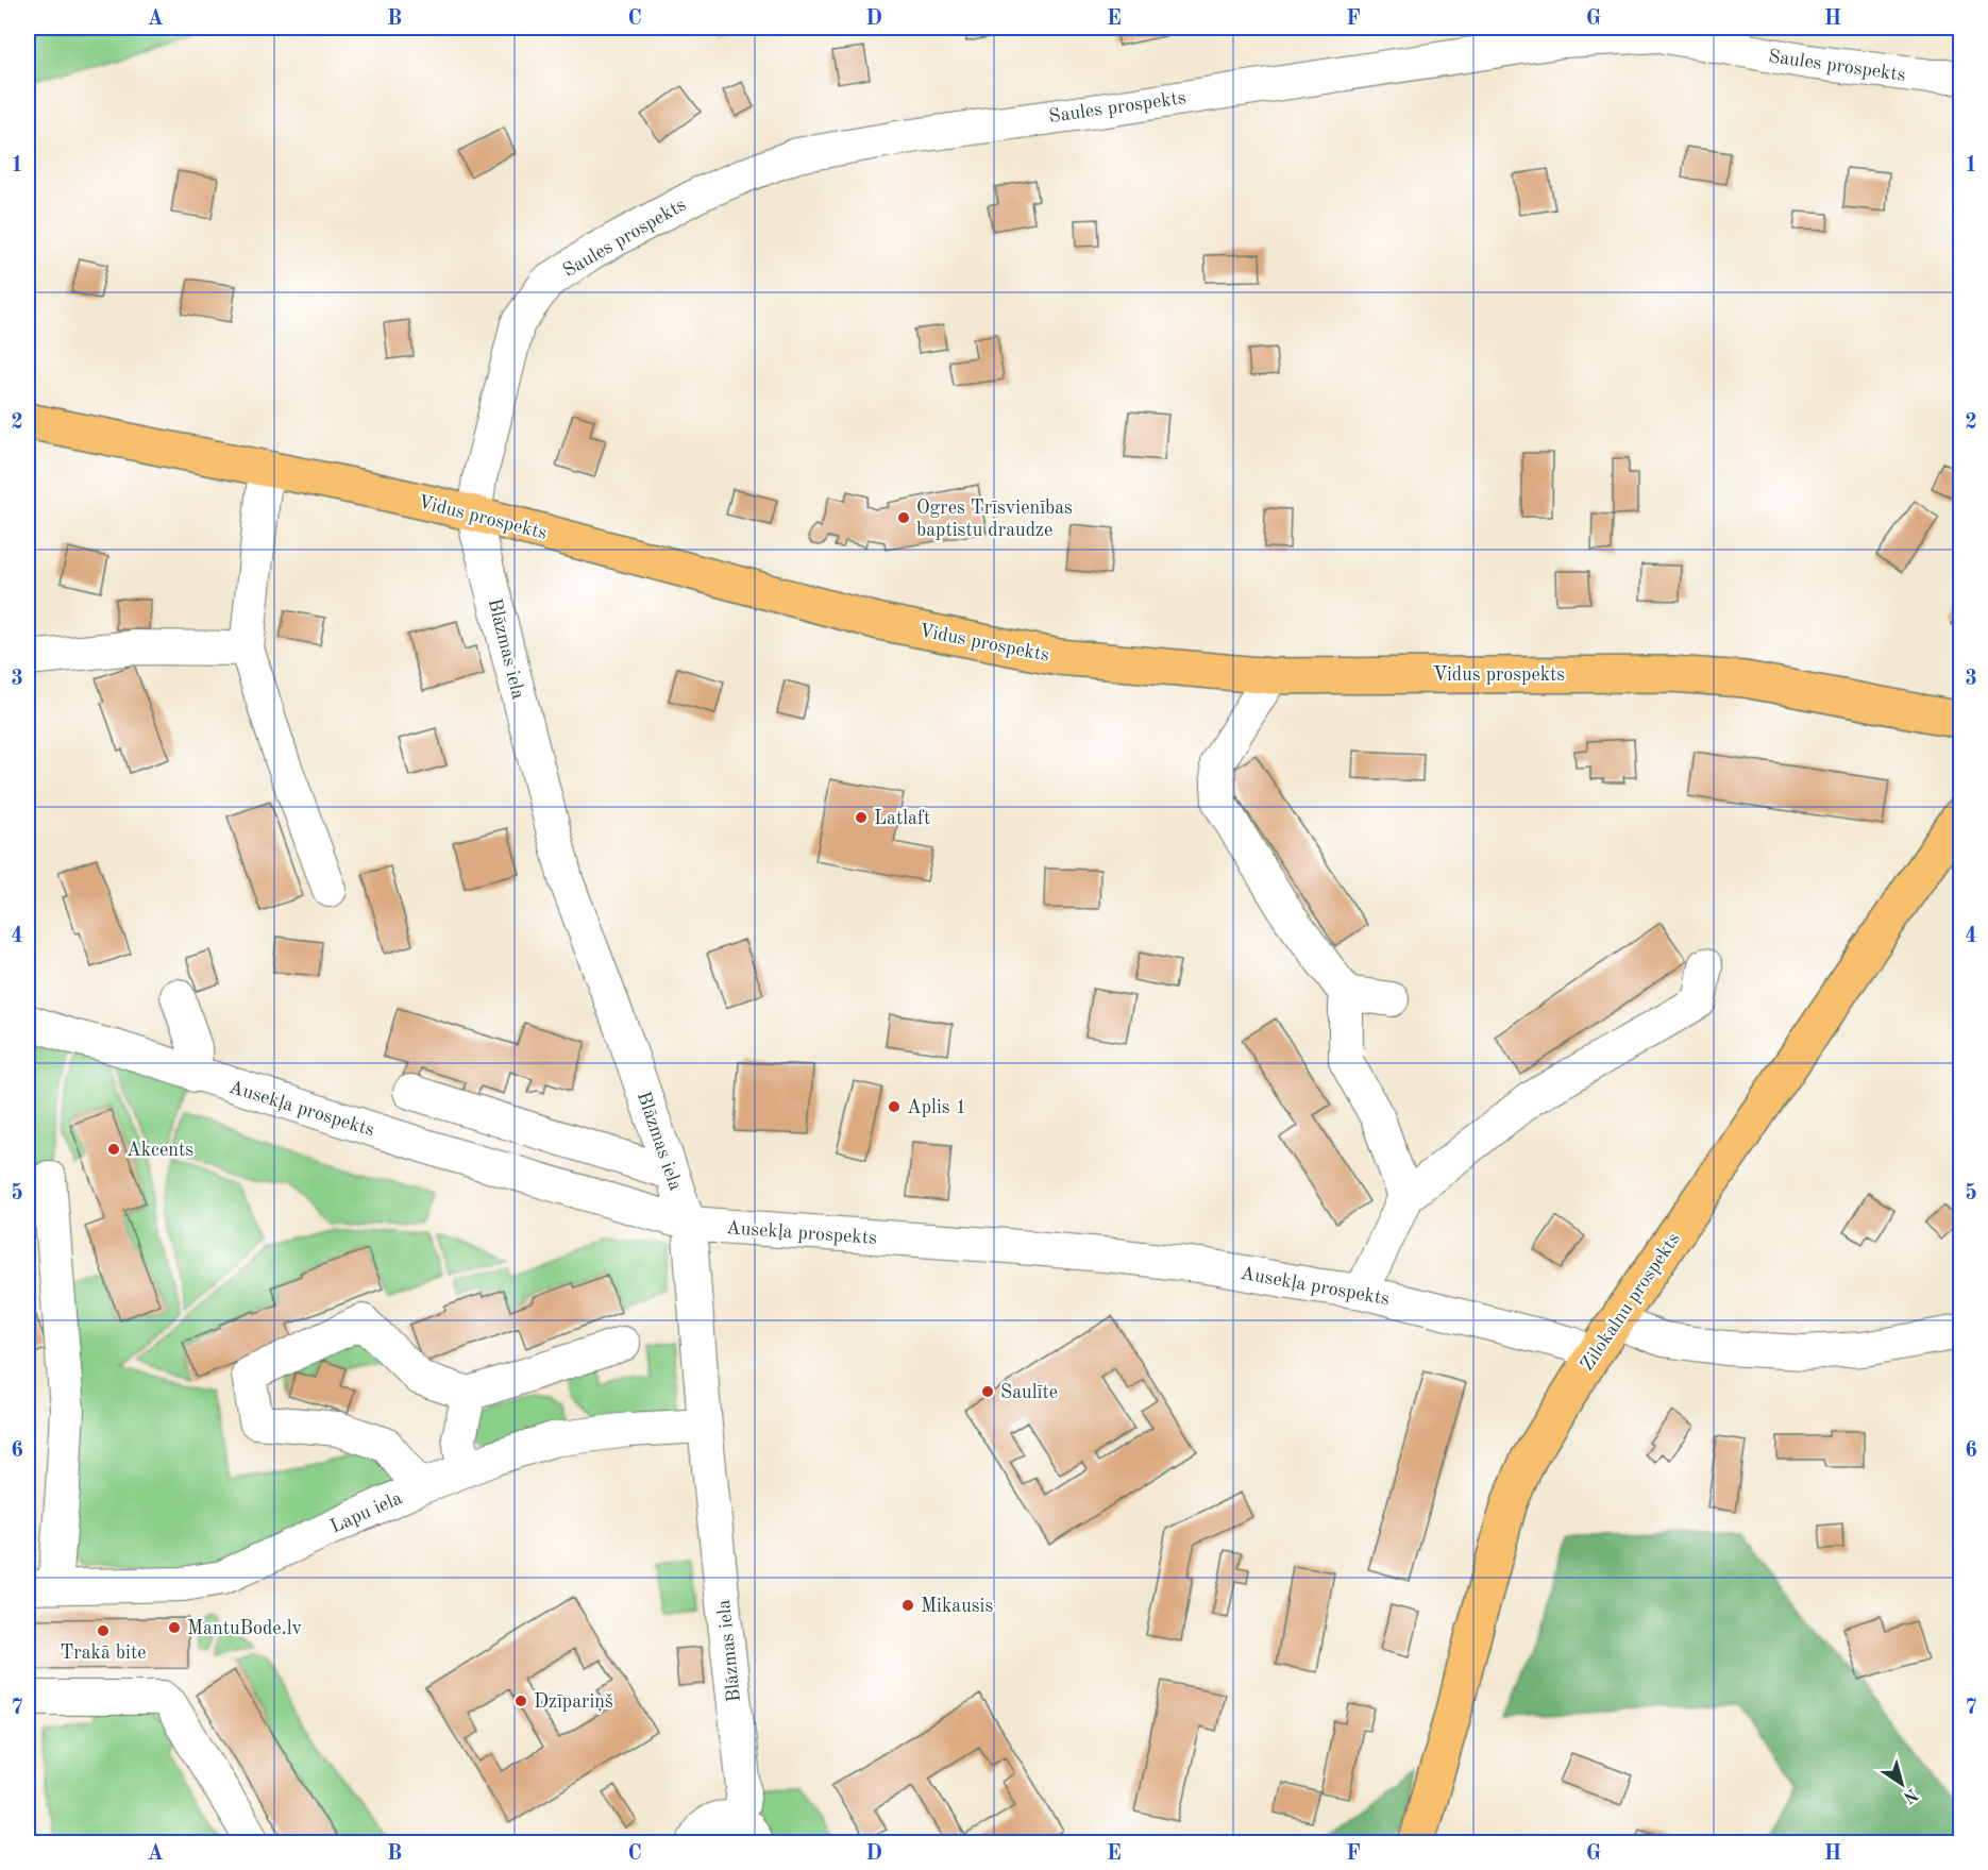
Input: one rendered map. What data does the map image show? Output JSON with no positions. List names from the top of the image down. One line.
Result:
{"streets":{"main road":["Vidus prospekts","Zilokalnu prospekts"],"street":["Saules prospekts","Blāzmas iela","Ausekļa prospekts","Lapu iela"]},"crossings":[["Saules prospekts","Vidus prospekts"],["Saules prospekts","Blāzmas iela"],["Vidus prospekts","Blāzmas iela"],["Blāzmas iela","Ausekļa prospekts"],["Blāzmas iela","Lapu iela"],["Ausekļa prospekts","Zilokalnu prospekts"]],"places":["Ogres Trīsvienības baptistu draudze","Latlaft","Aplis 1","Akcents","Saulīte","Mikausis","MantuBode.lv","Trakā bite","Dzīpariņš"],"north":"bottom right","grid":{"columns":["A","B","C","D","E","F","G","H"],"rows":["1","2","3","4","5","6","7"]}}
